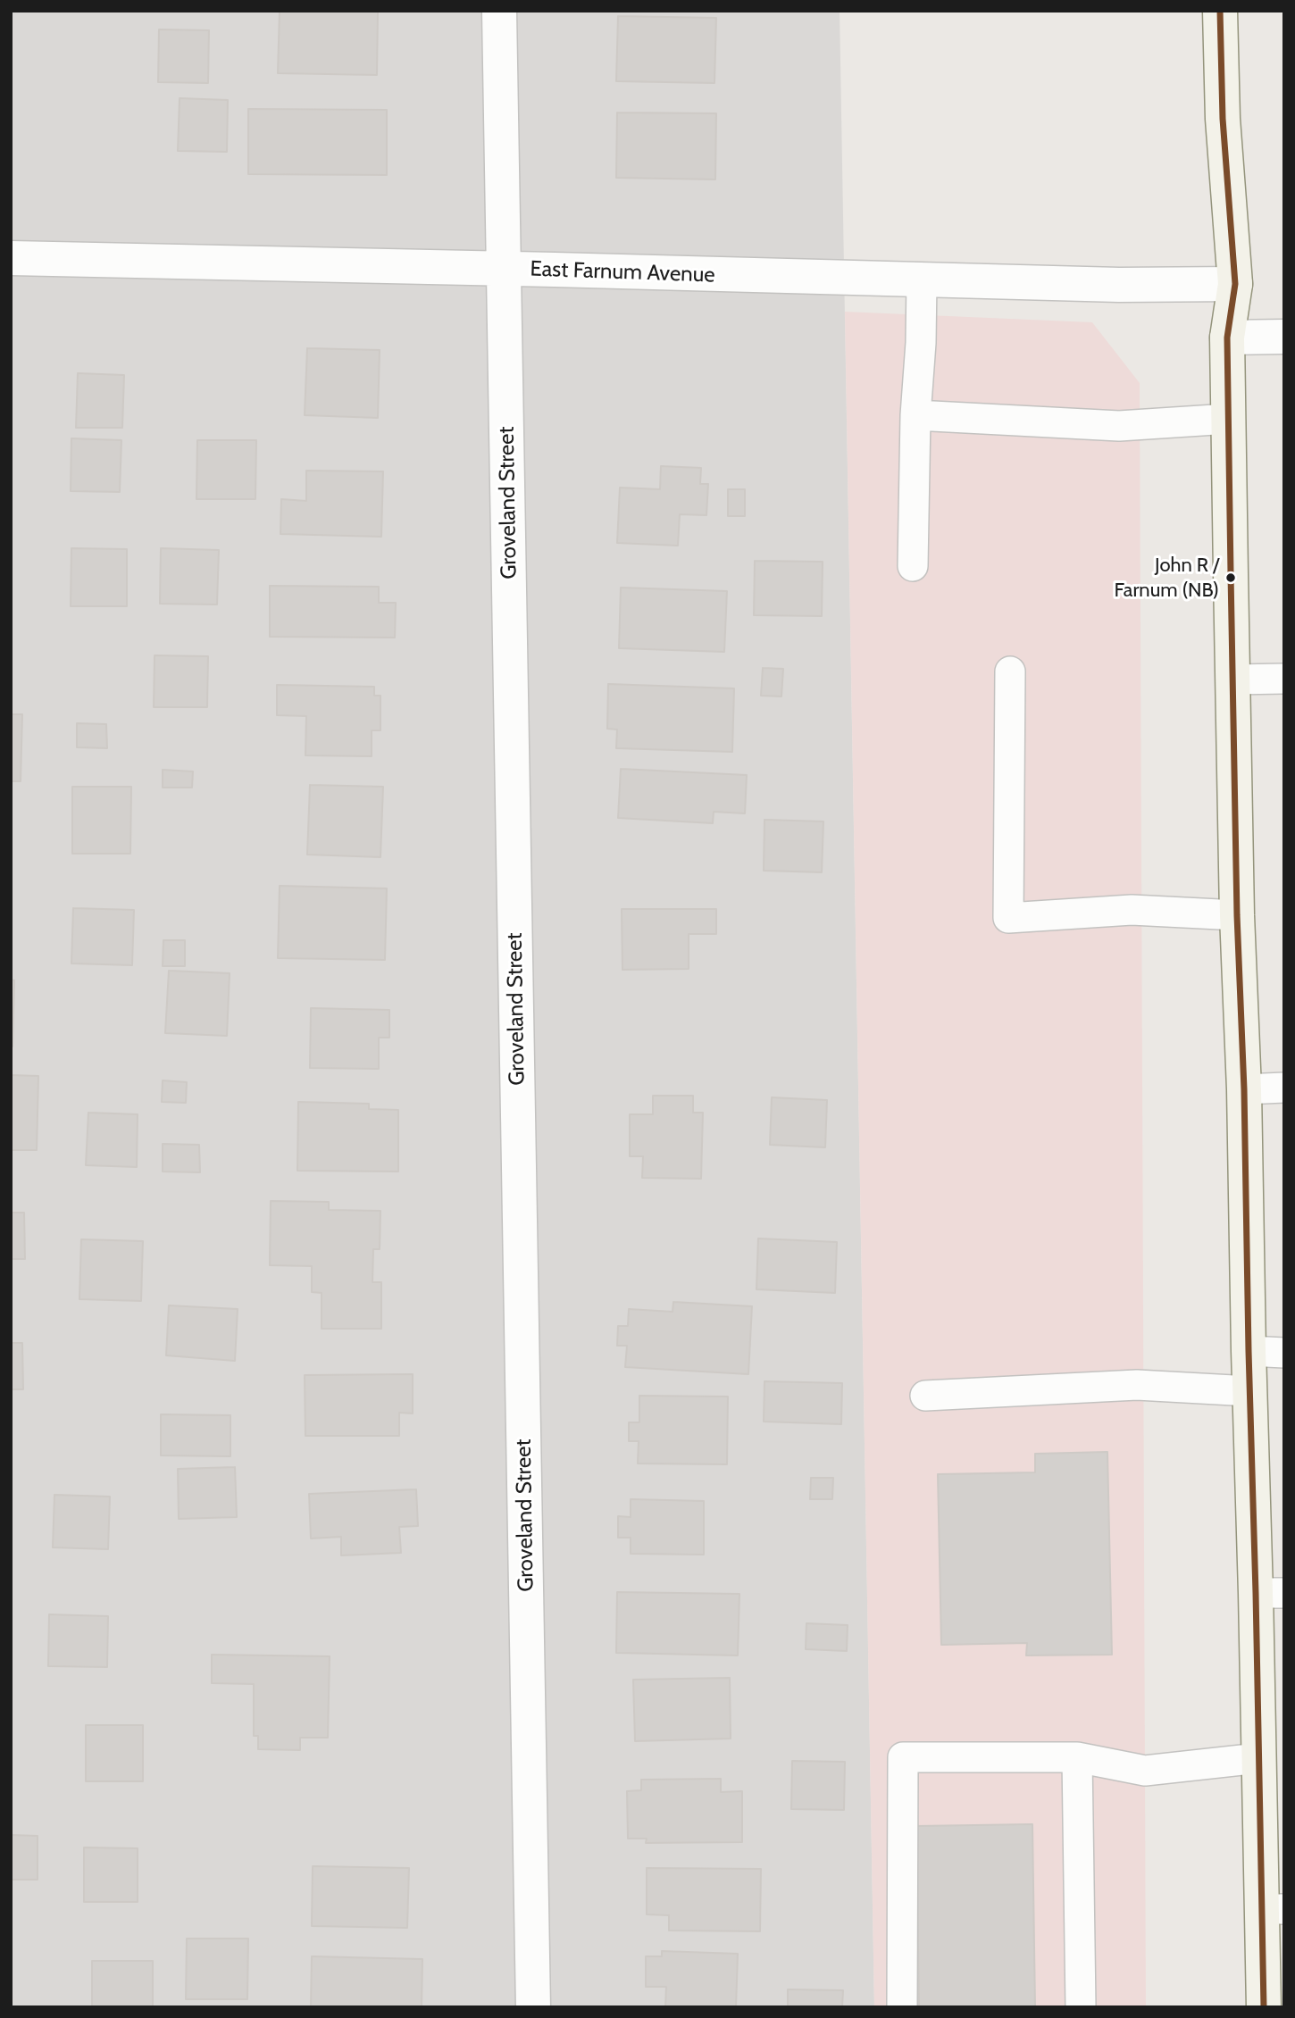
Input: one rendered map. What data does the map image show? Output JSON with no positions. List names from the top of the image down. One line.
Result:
{"streets":{"street":["East Farnum Avenue","Groveland Street"]},"crossings":[["East Farnum Avenue","Groveland Street"]],"places":["John R / Farnum (NB)"]}
